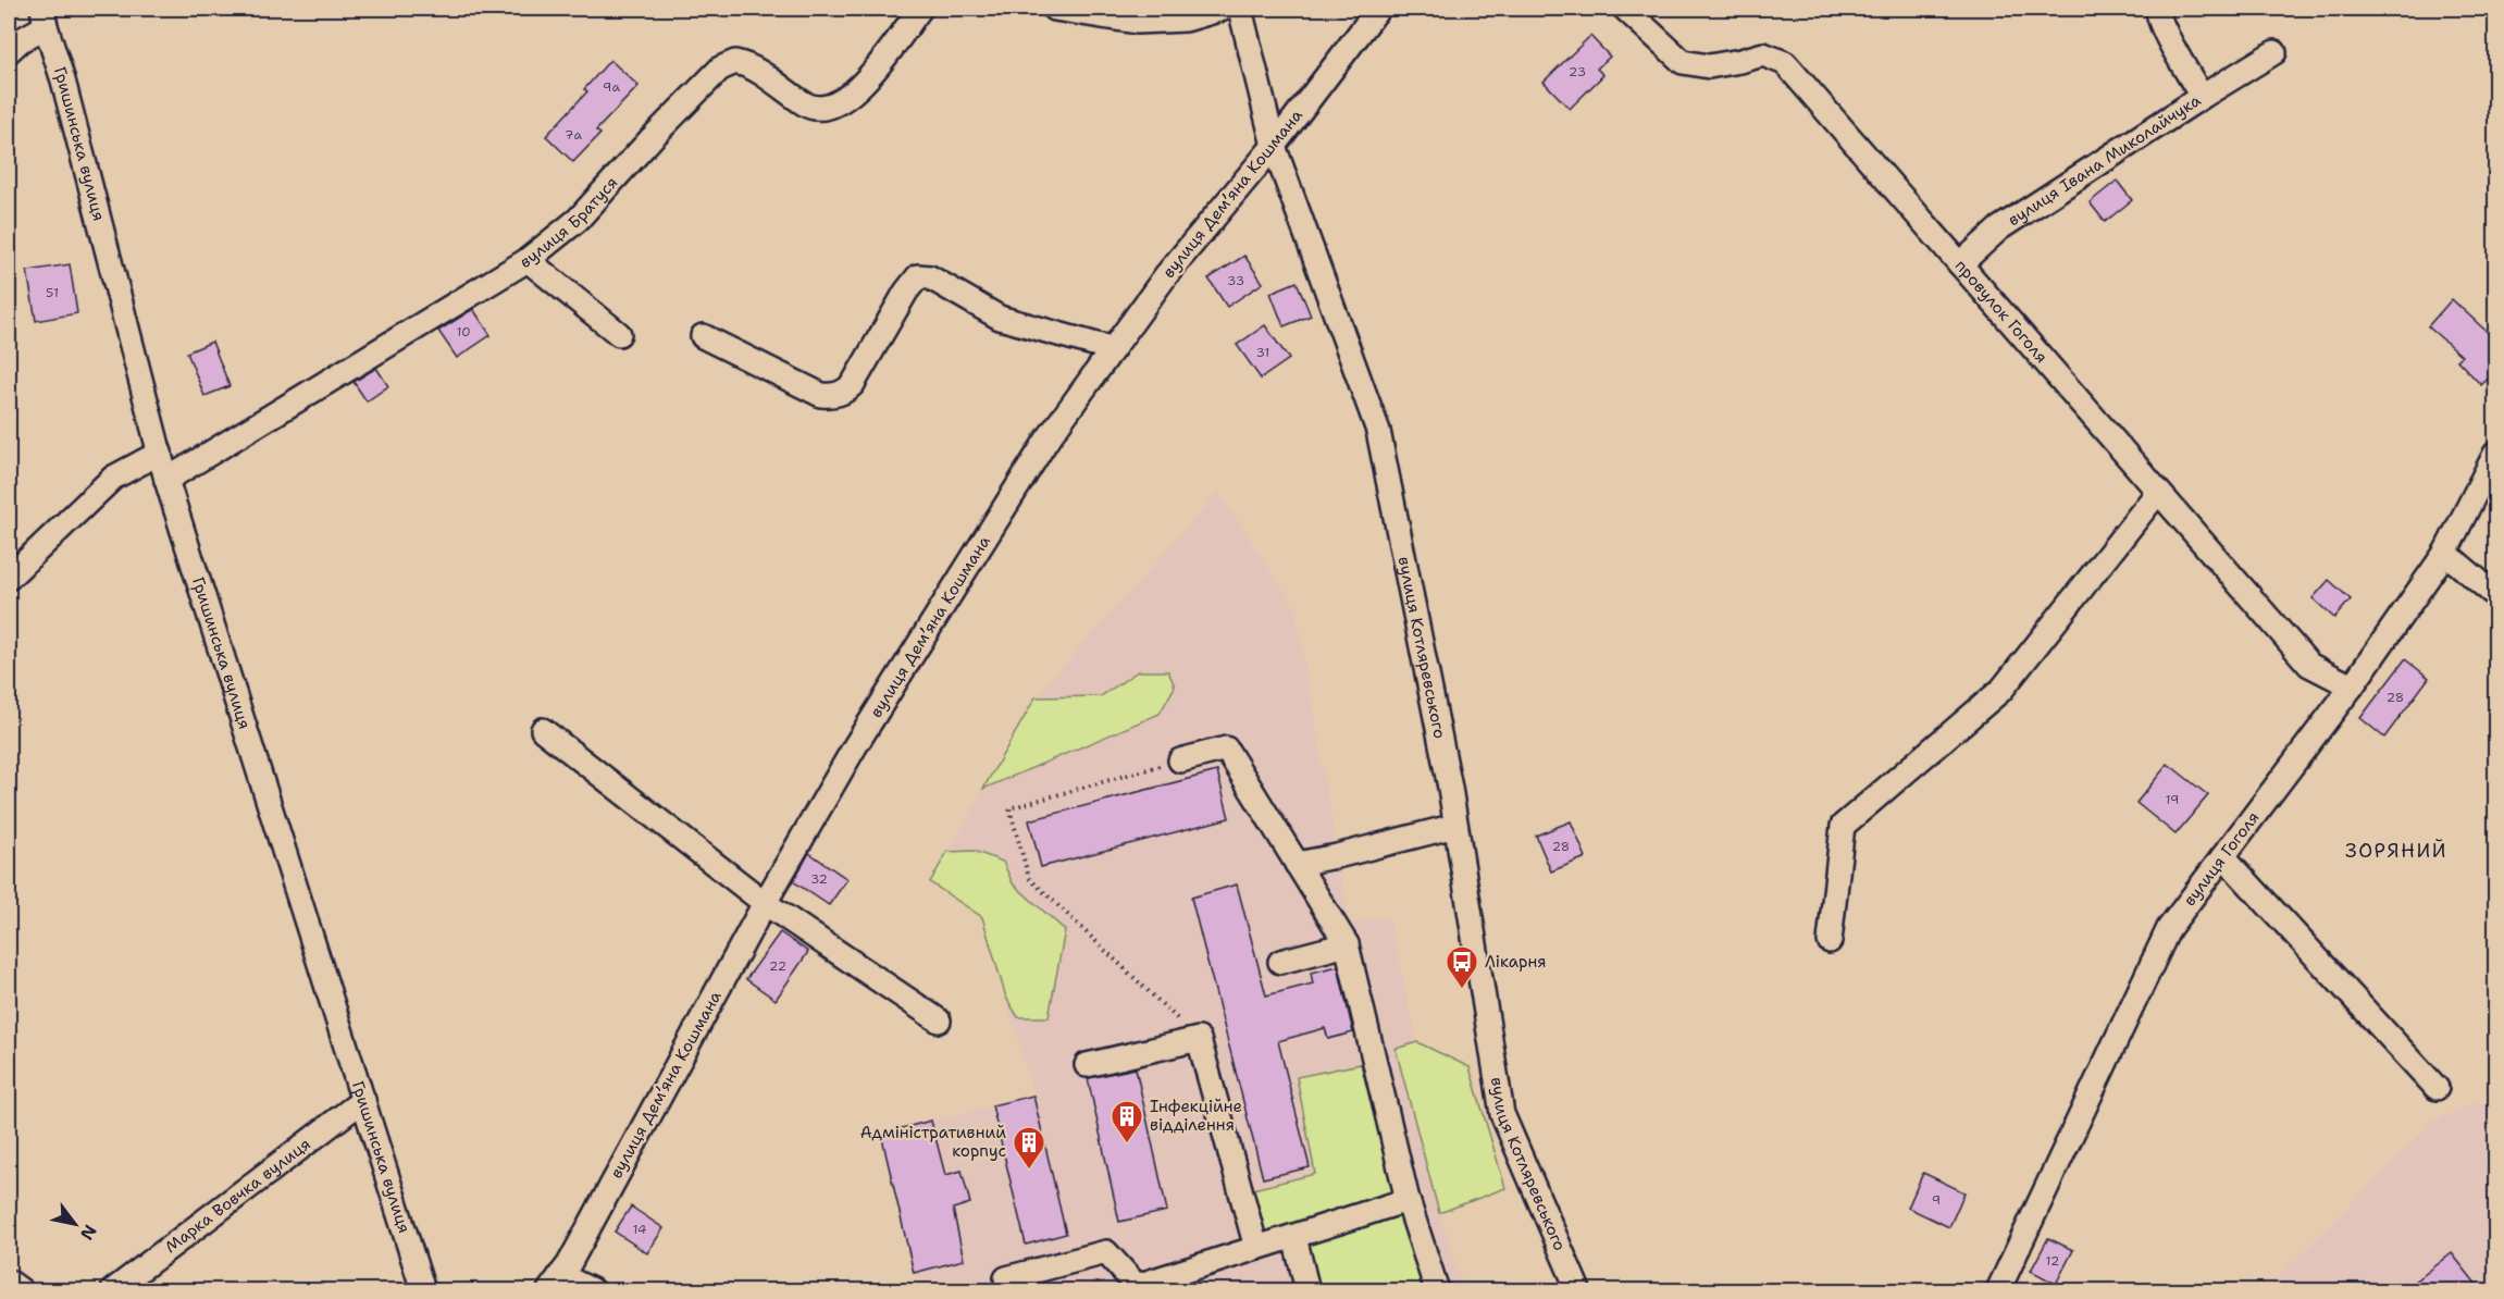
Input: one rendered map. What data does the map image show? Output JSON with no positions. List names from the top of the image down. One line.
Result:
{"streets":{"street":["Гришинська вулиця","вулиця Івана Миколайчука","вулиця Демʼяна Кошмана","вулиця Братуся","провулок Гоголя","вулиця Котляревського","вулиця Гоголя","Марка Вовчка вулиця"]},"crossings":[["Гришинська вулиця","вулиця Братуся"],["Гришинська вулиця","Марка Вовчка вулиця"],["вулиця Івана Миколайчука","провулок Гоголя"],["вулиця Демʼяна Кошмана","вулиця Котляревського"],["провулок Гоголя","вулиця Гоголя"]],"districts":["ЗОРЯНИЙ"],"places":{"bus stop":["Лікарня"],"building":["Інфекційне відділення","Адміністративний корпус"]},"house_numbers":["23","9а","7а","33","51","10","31","28","19","28","32","22","9","14","12"],"north":"bottom right"}
